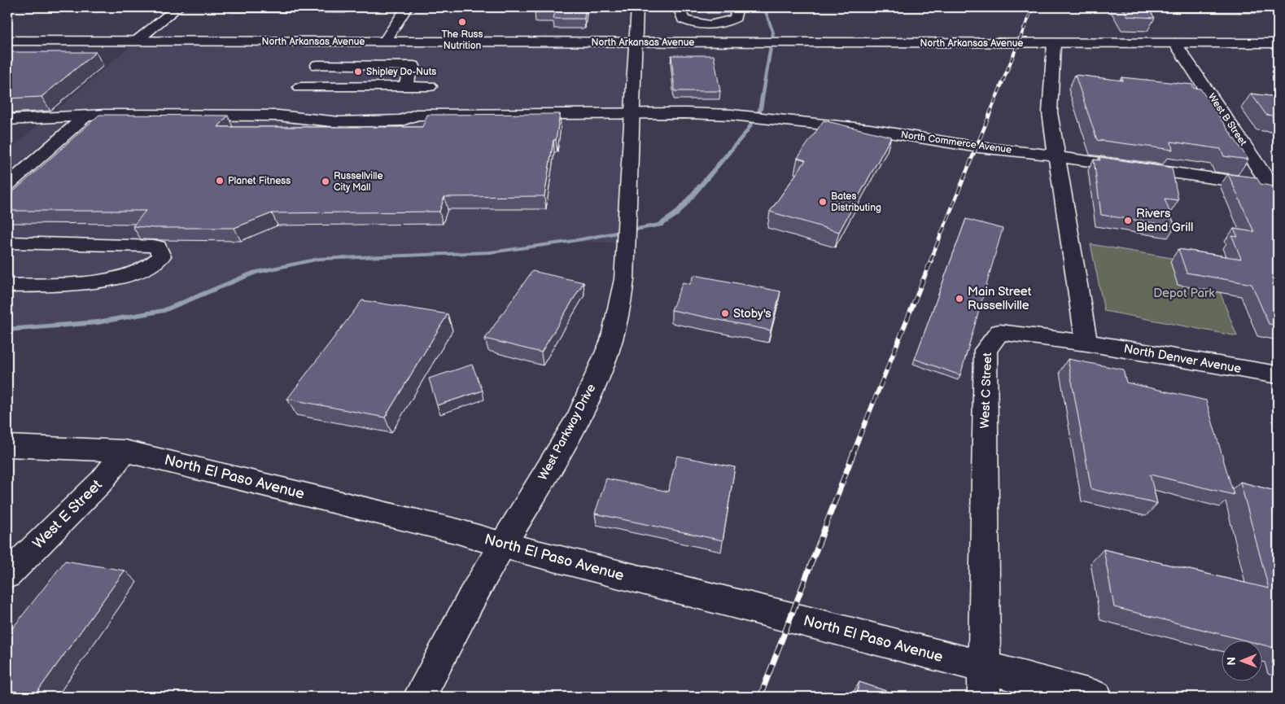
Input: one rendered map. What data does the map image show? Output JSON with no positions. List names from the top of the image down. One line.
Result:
{"streets":{"main road":["North Arkansas Avenue","West B Street","North Commerce Avenue","North Denver Avenue","West C Street","West Parkway Drive","North El Paso Avenue","West E Street"]},"crossings":[["North Arkansas Avenue","West B Street"],["North Arkansas Avenue","West Parkway Drive"],["West B Street","North Commerce Avenue"],["North Commerce Avenue","West Parkway Drive"],["North Denver Avenue","West C Street"],["West C Street","North El Paso Avenue"],["West Parkway Drive","North El Paso Avenue"],["North El Paso Avenue","West E Street"]],"parks":["Depot Park"],"places":["The Russ Nutrition","Shipley Do-Nuts","Planet Fitness","Russellville City Mall","Bates Distributing","Rivers Blend Grill","Main Street Russellville","Stoby's"],"north":"left"}
